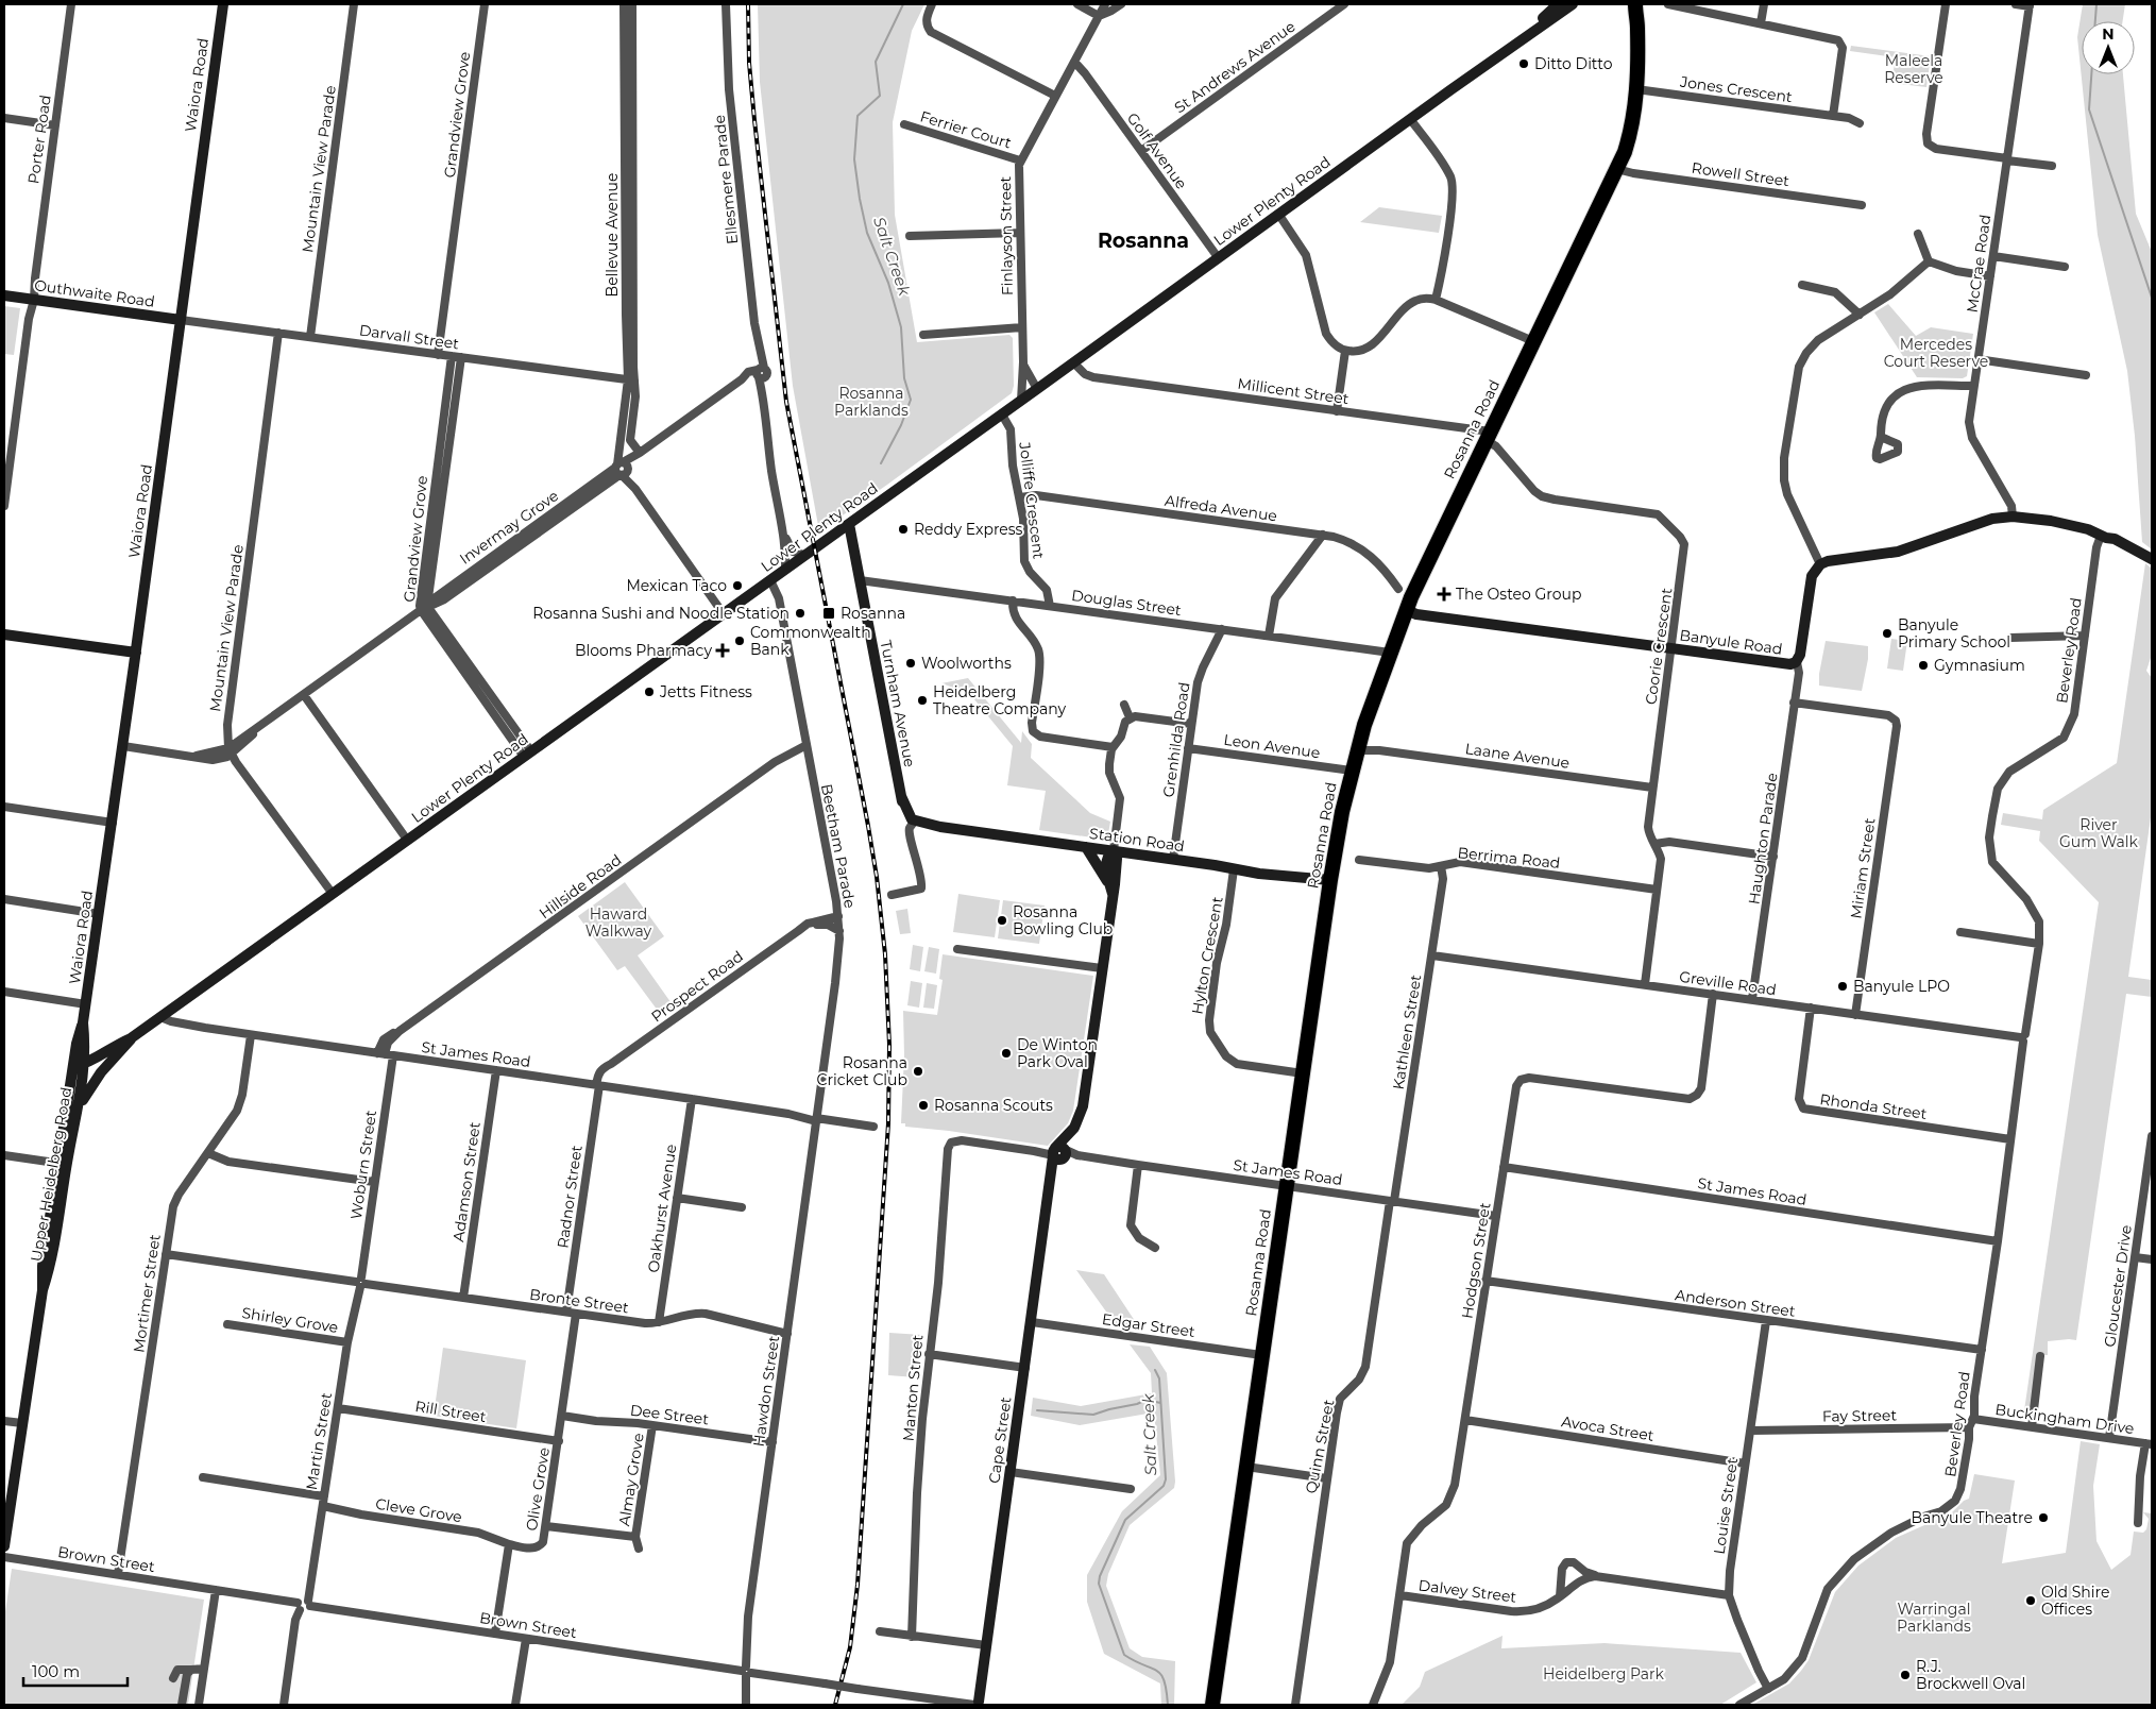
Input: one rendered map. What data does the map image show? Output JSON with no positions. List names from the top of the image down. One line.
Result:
{"streets":{"highway":["Rosanna Road"],"main road":["Waiora Road","Lower Plenty Road","Outhwaite Road","Banyule Road","Turnham Avenue","Station Road","Upper Heidelberg Road","Cape Street"],"street":["St Andrews Avenue","Jones Crescent","Grandview Grove","Ferrier Court","Porter Road","Golf Avenue","Mountain View Parade","Rowell Street","Ellesmere Parade","Bellevue Avenue","Finlayson Street","McCrae Road","Darvall Street","Millicent Street","Jolliffe Crescent","Alfreda Avenue","Invermay Grove","Douglas Street","Coorie Crescent","Beverley Road","Grenhilda Road","Leon Avenue","Laane Avenue","Haughton Parade","Beetham Parade","Berrima Road","Miriam Street","Hillside Road","Hylton Crescent","Greville Road","Prospect Road","Kathleen Street","St James Road","Rhonda Street","Woburn Street","Adamson Street","Radnor Street","Oakhurst Avenue","Hodgson Street","Gloucester Drive","Mortimer Street","Bronte Street","Anderson Street","Shirley Grove","Edgar Street","Manton Street","Hawdon Street","Rill Street","Dee Street","Fay Street","Buckingham Drive","Avoca Street","Martin Street","Quinn Street","Almay Grove","Olive Grove","Louise Street","Cleve Grove","Brown Street","Dalvey Street"]},"crossings":[["St Andrews Avenue","Golf Avenue"],["Waiora Road","Lower Plenty Road"],["Waiora Road","Outhwaite Road"],["Waiora Road","Darvall Street"],["Waiora Road","Invermay Grove"],["Waiora Road","Upper Heidelberg Road"],["Jones Crescent","Rosanna Road"],["Grandview Grove","Lower Plenty Road"],["Grandview Grove","Darvall Street"],["Grandview Grove","Invermay Grove"],["Ferrier Court","Finlayson Street"],["Porter Road","Outhwaite Road"],["Golf Avenue","Lower Plenty Road"],["Golf Avenue","Finlayson Street"],["Mountain View Parade","Darvall Street"],["Mountain View Parade","Invermay Grove"],["Rowell Street","Rosanna Road"],["Ellesmere Parade","Lower Plenty Road"],["Ellesmere Parade","Invermay Grove"],["Lower Plenty Road","Bellevue Avenue"],["Lower Plenty Road","Finlayson Street"],["Lower Plenty Road","Millicent Street"],["Lower Plenty Road","Jolliffe Crescent"],["Lower Plenty Road","Turnham Avenue"],["Lower Plenty Road","Beetham Parade"],["Lower Plenty Road","St James Road"],["Lower Plenty Road","Upper Heidelberg Road"],["Bellevue Avenue","Darvall Street"],["Bellevue Avenue","Invermay Grove"],["Outhwaite Road","Darvall Street"],["Millicent Street","Rosanna Road"],["Millicent Street","Coorie Crescent"],["Rosanna Road","Douglas Street"],["Rosanna Road","Banyule Road"],["Rosanna Road","Coorie Crescent"],["Rosanna Road","Leon Avenue"],["Rosanna Road","Laane Avenue"],["Rosanna Road","Station Road"],["Rosanna Road","Hylton Crescent"],["Rosanna Road","St James Road"],["Rosanna Road","Edgar Street"],["Jolliffe Crescent","Alfreda Avenue"],["Jolliffe Crescent","Douglas Street"],["Douglas Street","Turnham Avenue"],["Douglas Street","Grenhilda Road"],["Banyule Road","Coorie Crescent"],["Banyule Road","Haughton Parade"],["Coorie Crescent","Laane Avenue"],["Coorie Crescent","Berrima Road"],["Coorie Crescent","Greville Road"],["Beverley Road","Greville Road"],["Beverley Road","St James Road"],["Beverley Road","Rhonda Street"],["Beverley Road","Anderson Street"],["Beverley Road","Fay Street"],["Beverley Road","Buckingham Drive"],["Beverley Road","Louise Street"],["Turnham Avenue","Station Road"],["Grenhilda Road","Leon Avenue"],["Grenhilda Road","Station Road"],["Haughton Parade","Miriam Street"],["Haughton Parade","Greville Road"],["Station Road","Hylton Crescent"],["Station Road","Cape Street"],["Beetham Parade","Hillside Road"],["Beetham Parade","Prospect Road"],["Beetham Parade","St James Road"],["Beetham Parade","Hawdon Street"],["Berrima Road","Kathleen Street"],["Miriam Street","Greville Road"],["Hillside Road","St James Road"],["Hillside Road","Woburn Street"],["Greville Road","Kathleen Street"],["Greville Road","Rhonda Street"],["Greville Road","Hodgson Street"],["Prospect Road","St James Road"],["Prospect Road","Radnor Street"],["Kathleen Street","St James Road"],["Kathleen Street","Quinn Street"],["St James Road","Woburn Street"],["St James Road","Adamson Street"],["St James Road","Radnor Street"],["St James Road","Oakhurst Avenue"],["St James Road","Hodgson Street"],["St James Road","Mortimer Street"],["St James Road","Manton Street"],["St James Road","Hawdon Street"],["St James Road","Cape Street"],["St James Road","Quinn Street"],["Woburn Street","Bronte Street"],["Woburn Street","Martin Street"],["Adamson Street","Bronte Street"],["Radnor Street","Bronte Street"],["Oakhurst Avenue","Bronte Street"],["Hodgson Street","Anderson Street"],["Hodgson Street","Avoca Street"],["Hodgson Street","Dalvey Street"],["Gloucester Drive","Buckingham Drive"],["Mortimer Street","Bronte Street"],["Mortimer Street","Brown Street"],["Bronte Street","Hawdon Street"],["Bronte Street","Martin Street"],["Bronte Street","Olive Grove"],["Anderson Street","Louise Street"],["Shirley Grove","Martin Street"],["Edgar Street","Cape Street"],["Hawdon Street","Dee Street"],["Hawdon Street","Brown Street"],["Rill Street","Martin Street"],["Rill Street","Olive Grove"],["Dee Street","Almay Grove"],["Dee Street","Olive Grove"],["Fay Street","Buckingham Drive"],["Fay Street","Louise Street"],["Avoca Street","Louise Street"],["Cape Street","Brown Street"],["Martin Street","Cleve Grove"],["Martin Street","Brown Street"],["Almay Grove","Olive Grove"],["Olive Grove","Cleve Grove"],["Olive Grove","Brown Street"]],"districts":["Rosanna"],"water":["Salt Creek"],"parks":["Maleela Reserve","Mercedes Court Reserve","Rosanna Parklands","River Gum Walk","Haward Walkway","Warringal Parklands","Heidelberg Park"],"places":{"other":["Ditto Ditto","Reddy Express","Mexican Taco","Rosanna Sushi and Noodle Station","Banyule Primary School","Commonwealth Bank","Woolworths","Gymnasium","Jetts Fitness","Heidelberg Theatre Company","Rosanna Bowling Club","Banyule LPO","De Winton Park Oval","Rosanna Cricket Club","Rosanna Scouts","Banyule Theatre","Old Shire Offices","R.J. Brockwell Oval"],"health":["The Osteo Group","Blooms Pharmacy"],"transit":["Rosanna"]},"scale_bar":"100 m","north":"top"}
